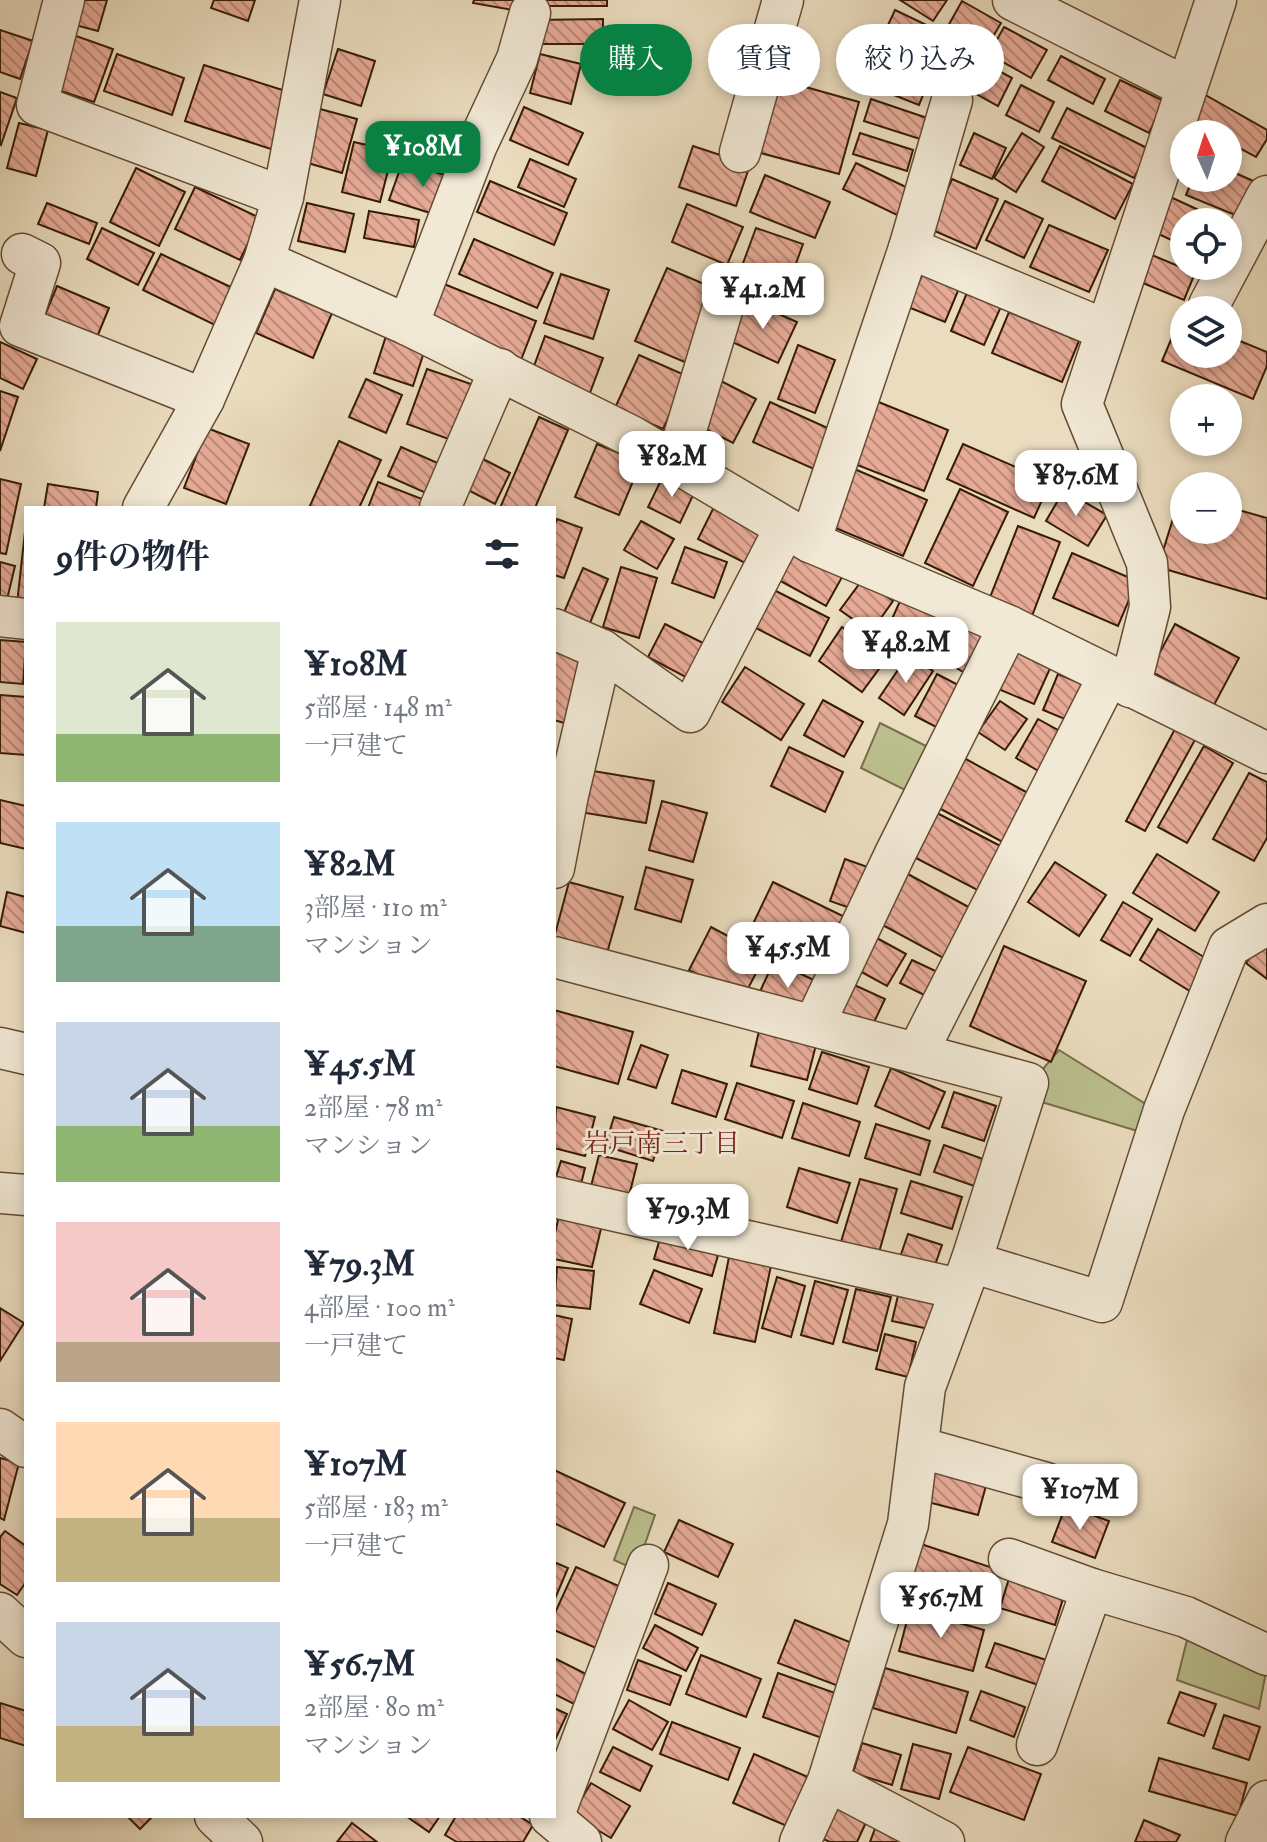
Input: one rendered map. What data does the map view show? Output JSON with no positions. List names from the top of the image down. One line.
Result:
{"districts":["岩戸南三丁目"],"north":"top","page":{"chip":["購入","賃貸","絞り込み"],"map_buttons":["+","−"],"price":["¥108M","¥41.2M","¥82M","¥87.6M","¥48.2M","¥45.5M","¥79.3M","¥107M","¥56.7M"],"heading":"9件の物件","list":[{"name":"¥108M","note":"5部屋 · 148 m² · 一戸建て"},{"name":"¥82M","note":"3部屋 · 110 m² · マンション"},{"name":"¥45.5M","note":"2部屋 · 78 m² · マンション"},{"name":"¥79.3M","note":"4部屋 · 100 m² · 一戸建て"},{"name":"¥107M","note":"5部屋 · 183 m² · 一戸建て"},{"name":"¥56.7M","note":"2部屋 · 80 m² · マンション"}]}}
